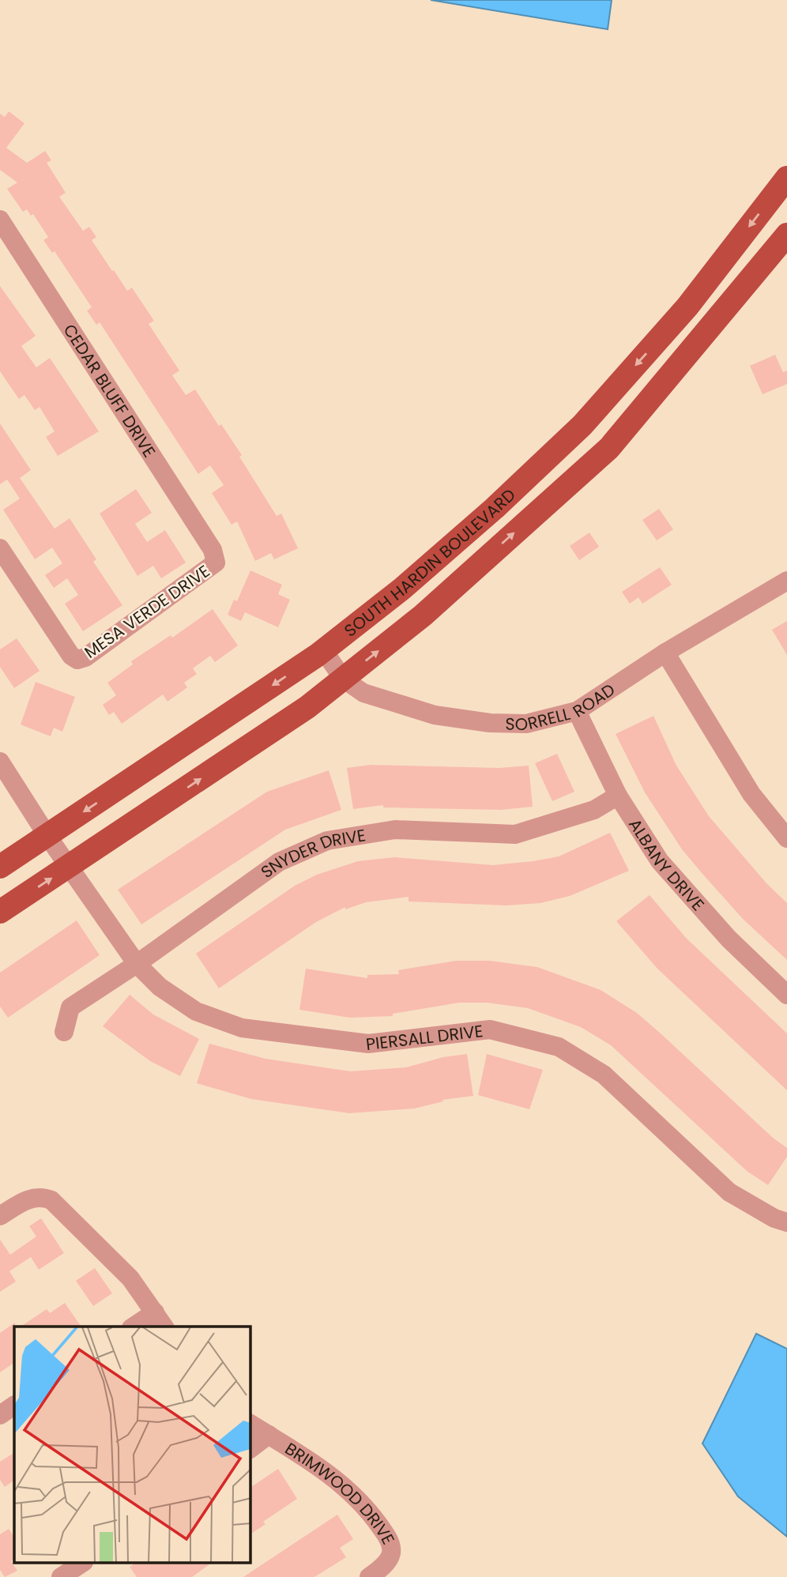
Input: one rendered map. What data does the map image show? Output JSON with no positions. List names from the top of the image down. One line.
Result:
{"streets":{"main road":["SOUTH HARDIN BOULEVARD"],"street":["CEDAR BLUFF DRIVE","MESA VERDE DRIVE","SORRELL ROAD","SNYDER DRIVE","ALBANY DRIVE","PIERSALL DRIVE","BRIMWOOD DRIVE"]},"crossings":[["CEDAR BLUFF DRIVE","MESA VERDE DRIVE"],["SOUTH HARDIN BOULEVARD","SORRELL ROAD"],["SOUTH HARDIN BOULEVARD","PIERSALL DRIVE"],["SORRELL ROAD","ALBANY DRIVE"],["SNYDER DRIVE","ALBANY DRIVE"],["SNYDER DRIVE","PIERSALL DRIVE"]]}
